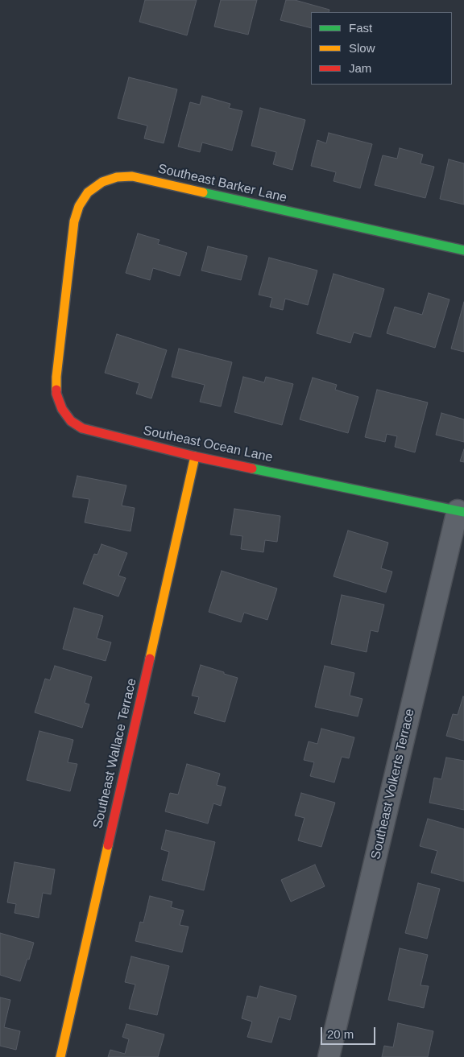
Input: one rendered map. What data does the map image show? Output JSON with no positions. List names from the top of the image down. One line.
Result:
{"streets":{"street":["Southeast Barker Lane","Southeast Ocean Lane","Southeast Wallace Terrace","Southeast Volkerts Terrace"]},"crossings":[["Southeast Barker Lane","Southeast Ocean Lane"],["Southeast Ocean Lane","Southeast Wallace Terrace"],["Southeast Ocean Lane","Southeast Volkerts Terrace"]],"legend":["Fast","Slow","Jam"],"scale_bar":"20 m"}
